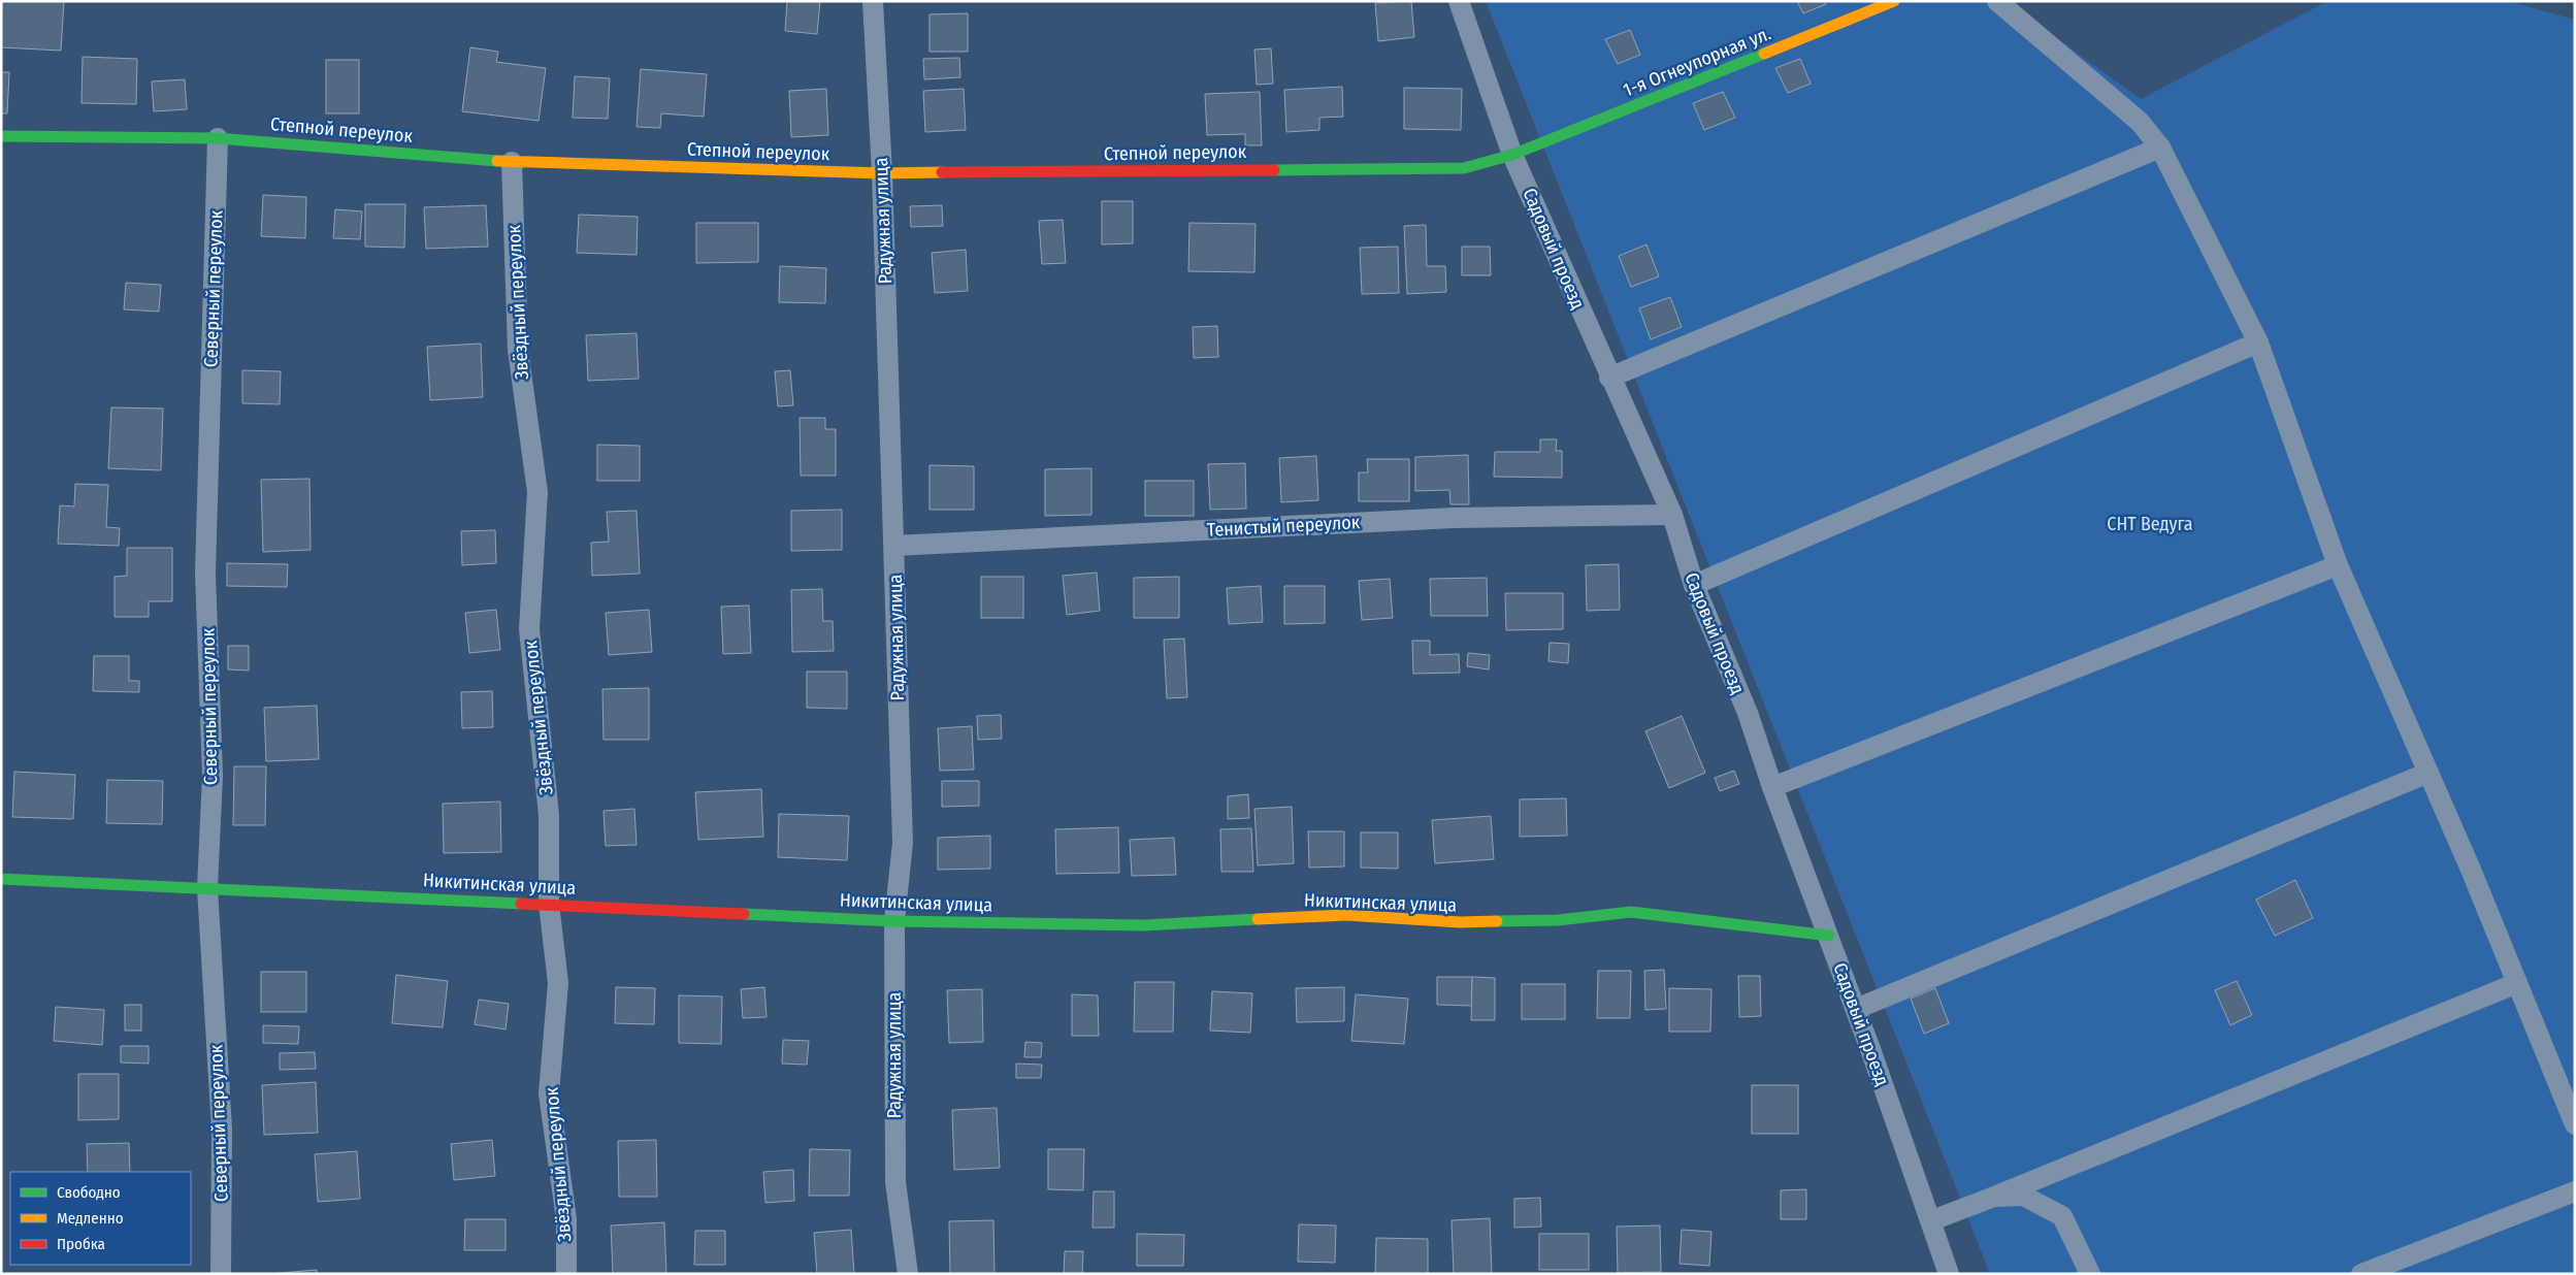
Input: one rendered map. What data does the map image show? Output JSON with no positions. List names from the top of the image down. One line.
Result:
{"streets":{"street":["1-я Огнеупорная ул.","Степной переулок","Радужная улица","Садовый проезд","Северный переулок","Звёздный переулок","Тенистый переулок","Никитинская улица"]},"crossings":[["1-я Огнеупорная ул.","Степной переулок"],["1-я Огнеупорная ул.","Садовый проезд"],["Степной переулок","Радужная улица"],["Степной переулок","Садовый проезд"],["Степной переулок","Северный переулок"],["Степной переулок","Звёздный переулок"],["Радужная улица","Тенистый переулок"],["Радужная улица","Никитинская улица"],["Садовый проезд","Тенистый переулок"],["Садовый проезд","Никитинская улица"],["Северный переулок","Никитинская улица"],["Звёздный переулок","Никитинская улица"]],"parks":["СНТ Ведуга"],"legend":["Свободно","Медленно","Пробка"]}
